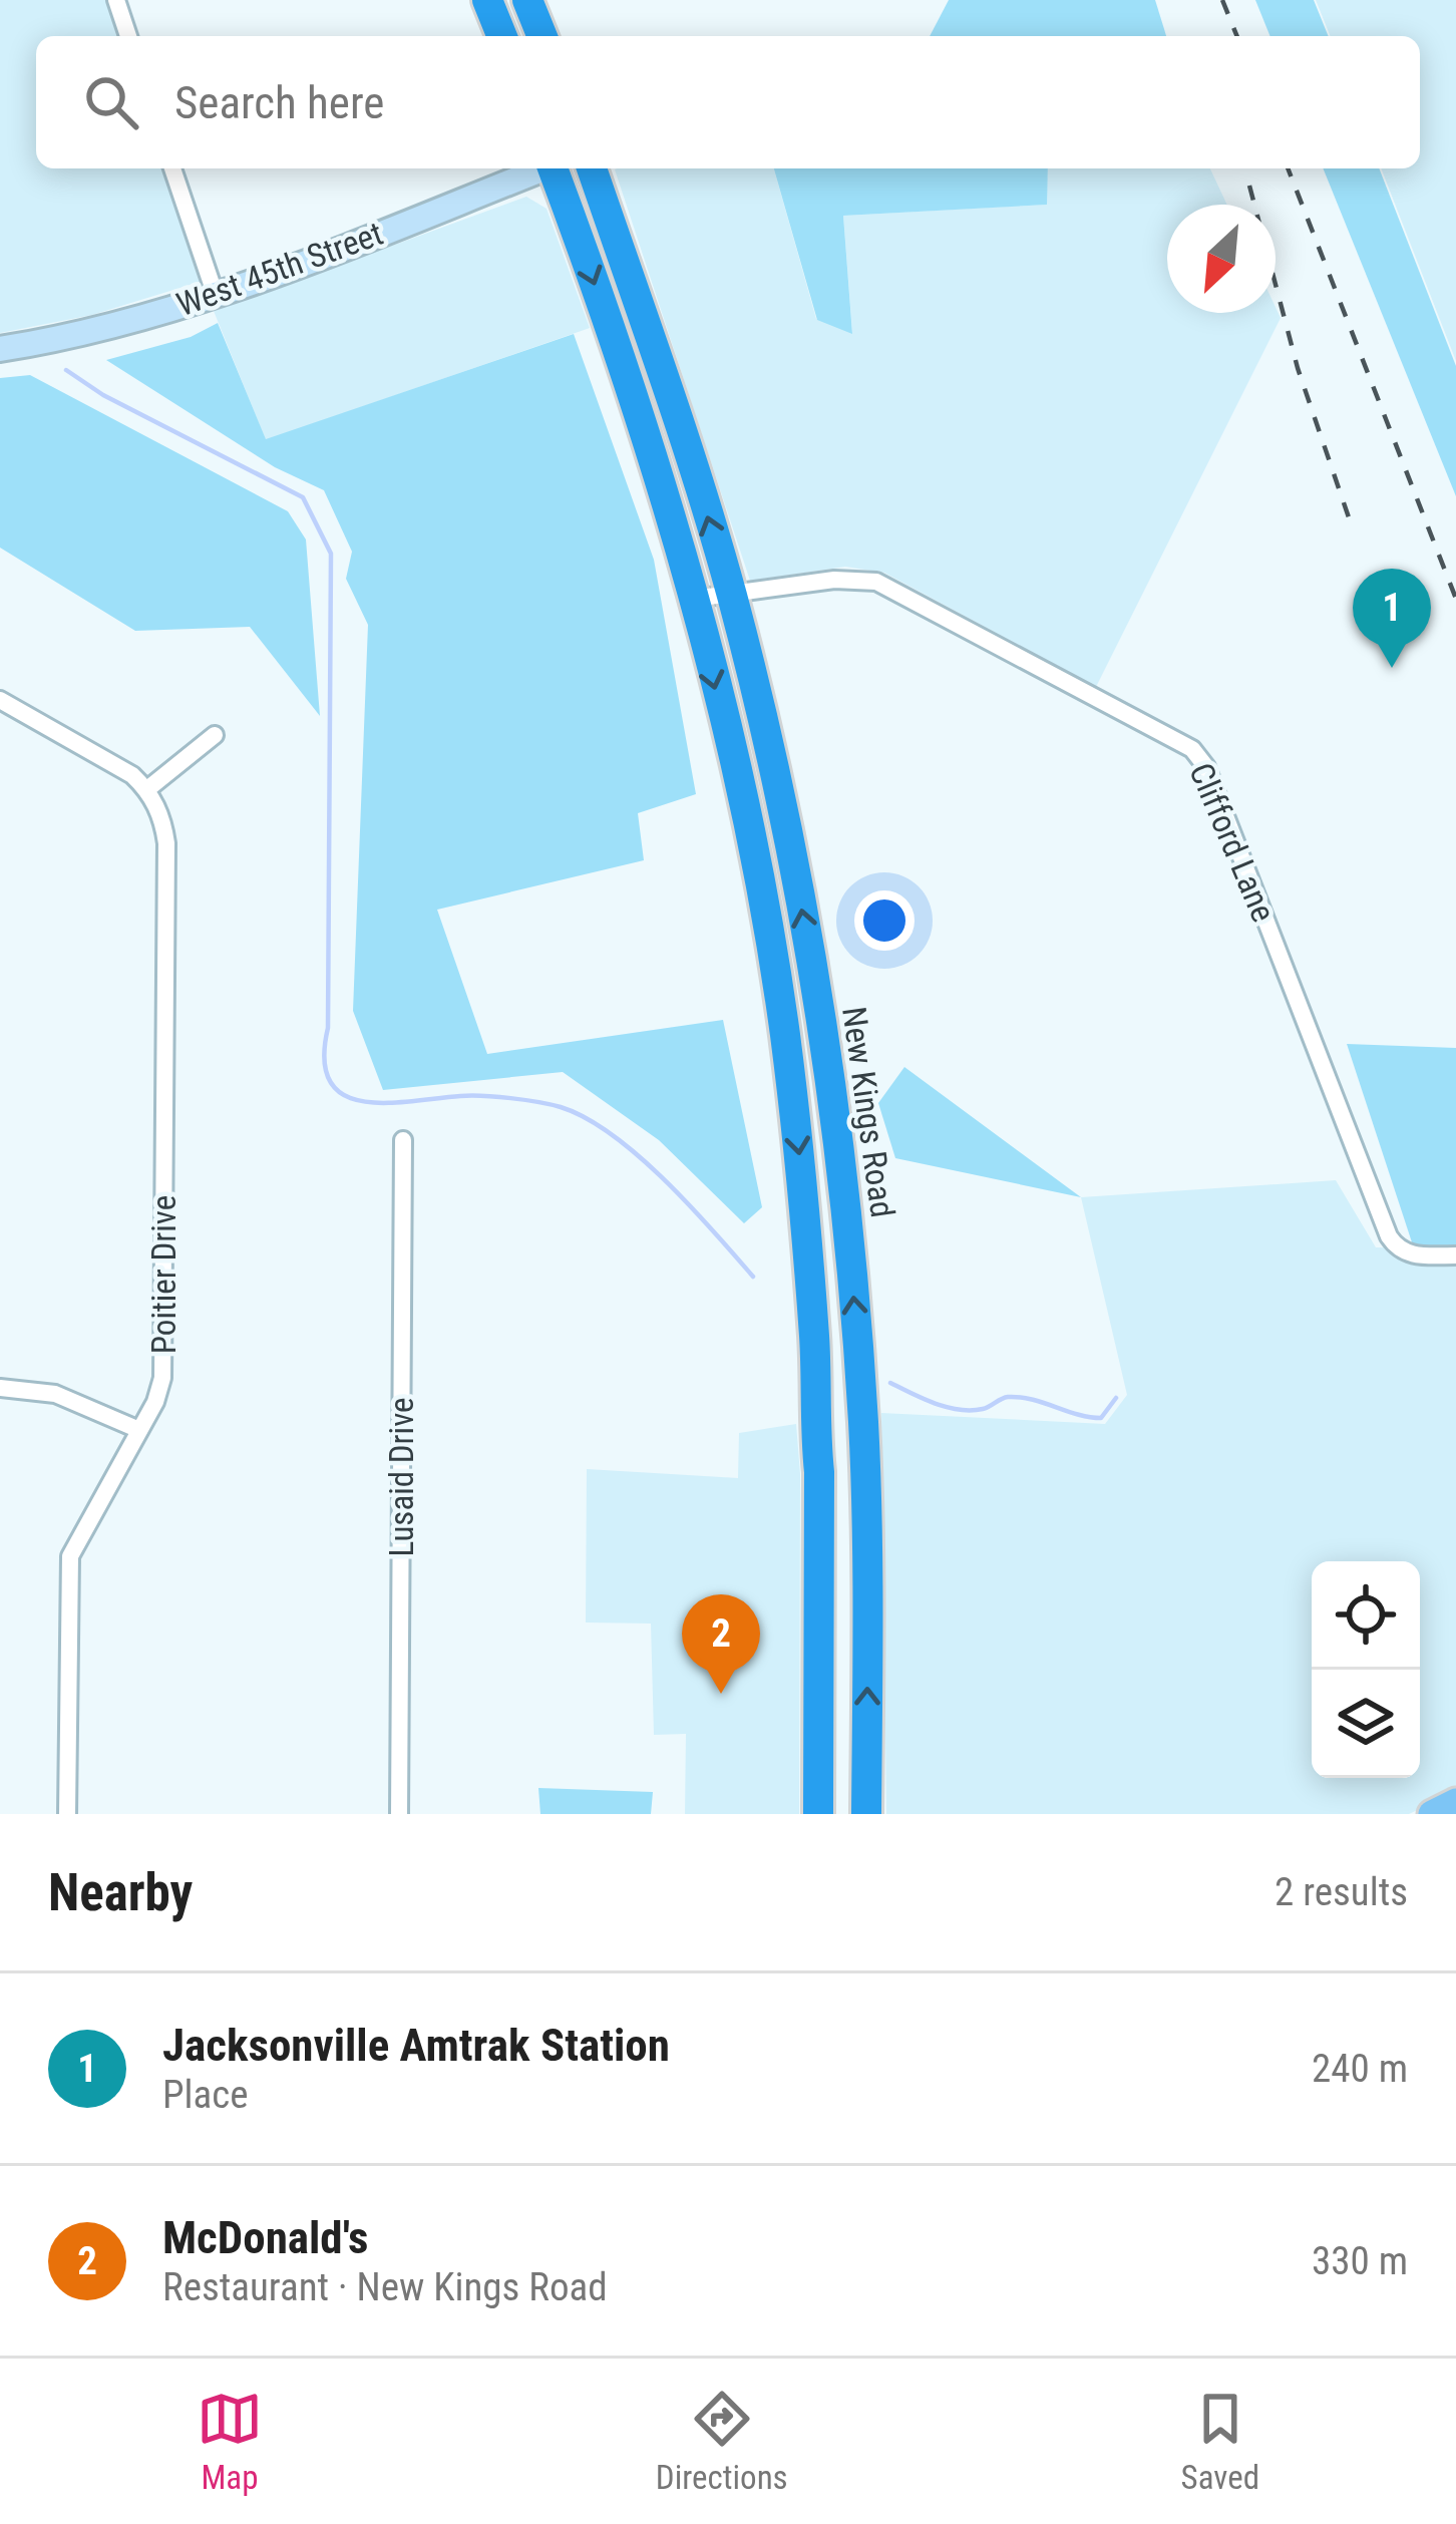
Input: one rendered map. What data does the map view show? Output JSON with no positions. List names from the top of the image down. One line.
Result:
{"streets":{"highway":["New Kings Road"],"street":["West 45th Street","Clifford Lane","Poitier Drive","Lusaid Drive"]},"crossings":[["Clifford Lane","New Kings Road"]],"north":"bottom left","page":{"search":"Search here","pins":["1","2"],"heading":["Nearby","2 results"],"list":[{"mark":"1","name":"Jacksonville Amtrak Station","note":"Place","value":"240 m"},{"mark":"2","name":"McDonald's","note":"Restaurant · New Kings Road","value":"330 m"}],"nav":["Map","Directions","Saved"]}}
